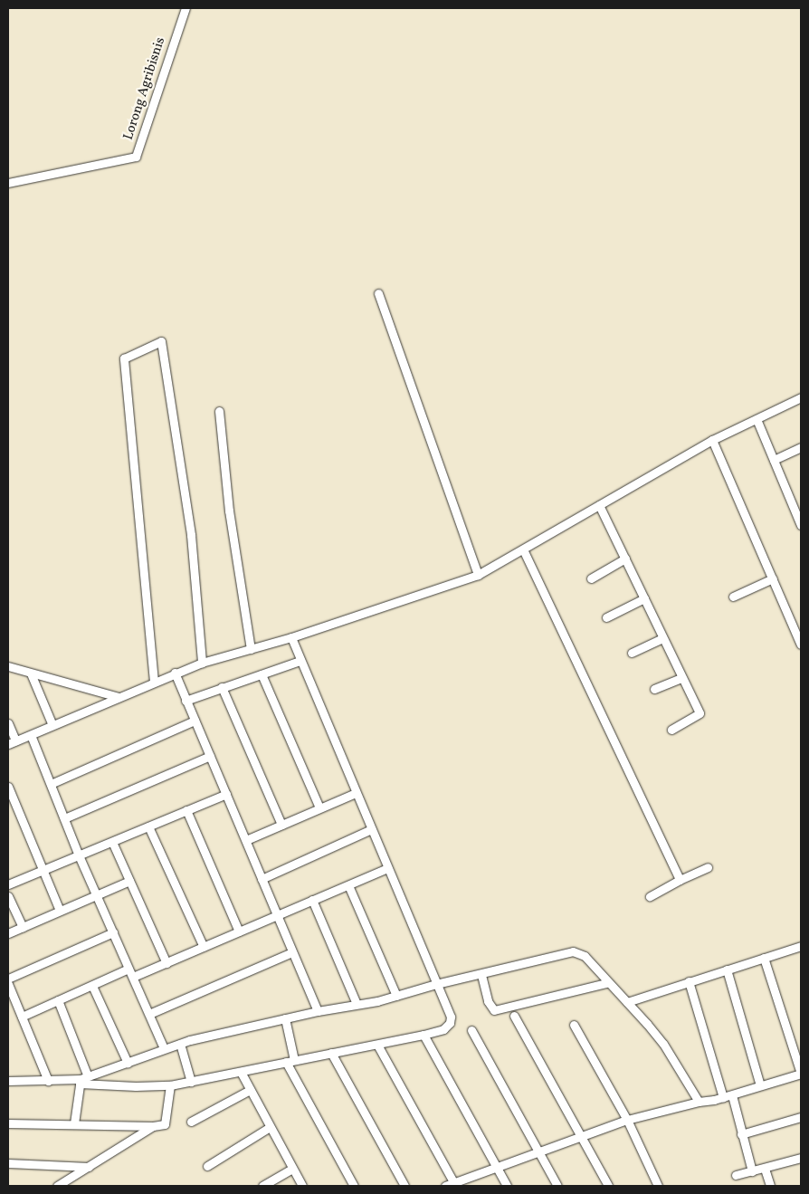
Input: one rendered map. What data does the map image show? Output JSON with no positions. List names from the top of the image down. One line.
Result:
{"streets":{"street":["Lorong Agribisnis"]}}
